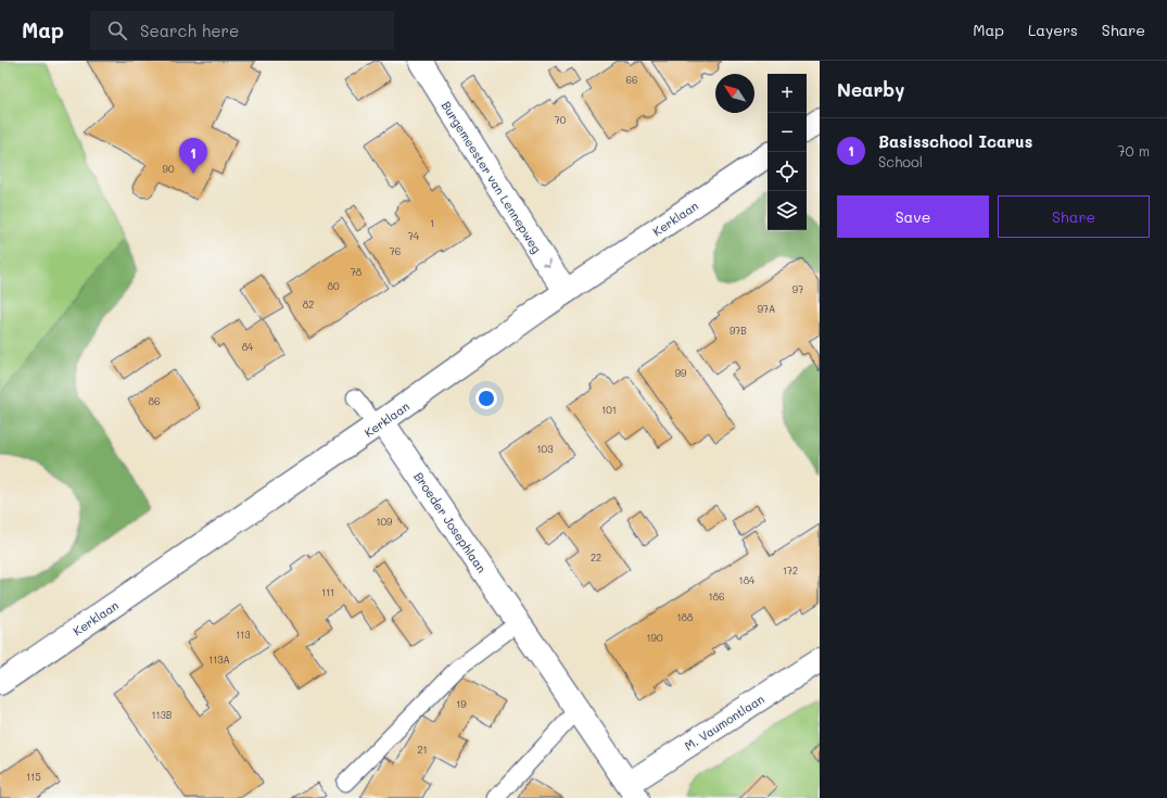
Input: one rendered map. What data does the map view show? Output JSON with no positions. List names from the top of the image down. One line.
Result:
{"streets":{"street":["Burgemeester van Lennepweg","Kerklaan","Broeder Josephlaan","M. Vaumontlaan"]},"crossings":[["Burgemeester van Lennepweg","Kerklaan"],["Kerklaan","Broeder Josephlaan"],["Broeder Josephlaan","M. Vaumontlaan"]],"one_way":["Burgemeester van Lennepweg"],"house_numbers":["66","70","90","1","74","76","78","80","97","82","97A","97B","84","99","86","101","103","109","22","172","184","111","186","188","113","190","113A","19","113B","21","115"],"north":"top left","page":{"header":"Map","search":"Search here","nav":["Map","Layers","Share"],"heading":"Nearby","map_buttons":["+","−"],"list":[{"mark":"1","name":"Basisschool Icarus","note":"School","value":"70 m"}],"pins":"1","buttons":["Save","Share"]}}
